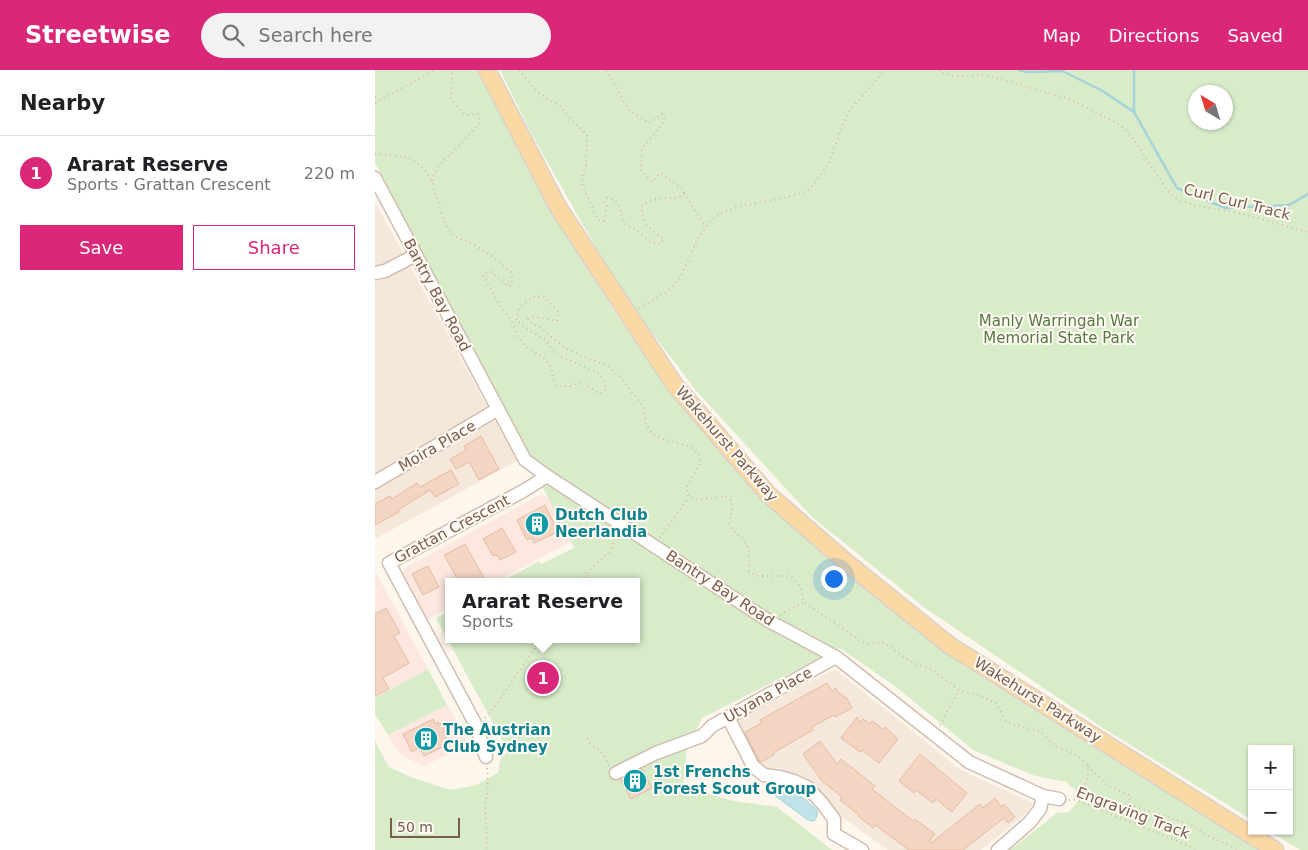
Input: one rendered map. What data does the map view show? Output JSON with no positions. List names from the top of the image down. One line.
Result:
{"streets":{"main road":["Wakehurst Parkway"],"street":["Bantry Bay Road","Moira Place","Grattan Crescent","Utyana Place"],"path":["Curl Curl Track","Engraving Track"]},"crossings":[["Bantry Bay Road","Moira Place"],["Bantry Bay Road","Grattan Crescent"],["Bantry Bay Road","Utyana Place"],["Bantry Bay Road","Engraving Track"]],"parks":["Manly Warringah War Memorial State Park"],"places":{"building":["Dutch Club Neerlandia","The Austrian Club Sydney","1st Frenchs Forest Scout Group"]},"scale_bar":"50 m","north":"top left","page":{"header":"Streetwise","search":"Search here","nav":["Map","Directions","Saved"],"heading":"Nearby","list":[{"mark":"1","name":"Ararat Reserve","note":"Sports · Grattan Crescent","value":"220 m"}],"buttons":["Save","Share"],"popup":["Ararat Reserve","Sports"],"pins":"1","map_buttons":["+","−"],"scale":"50 m"}}
